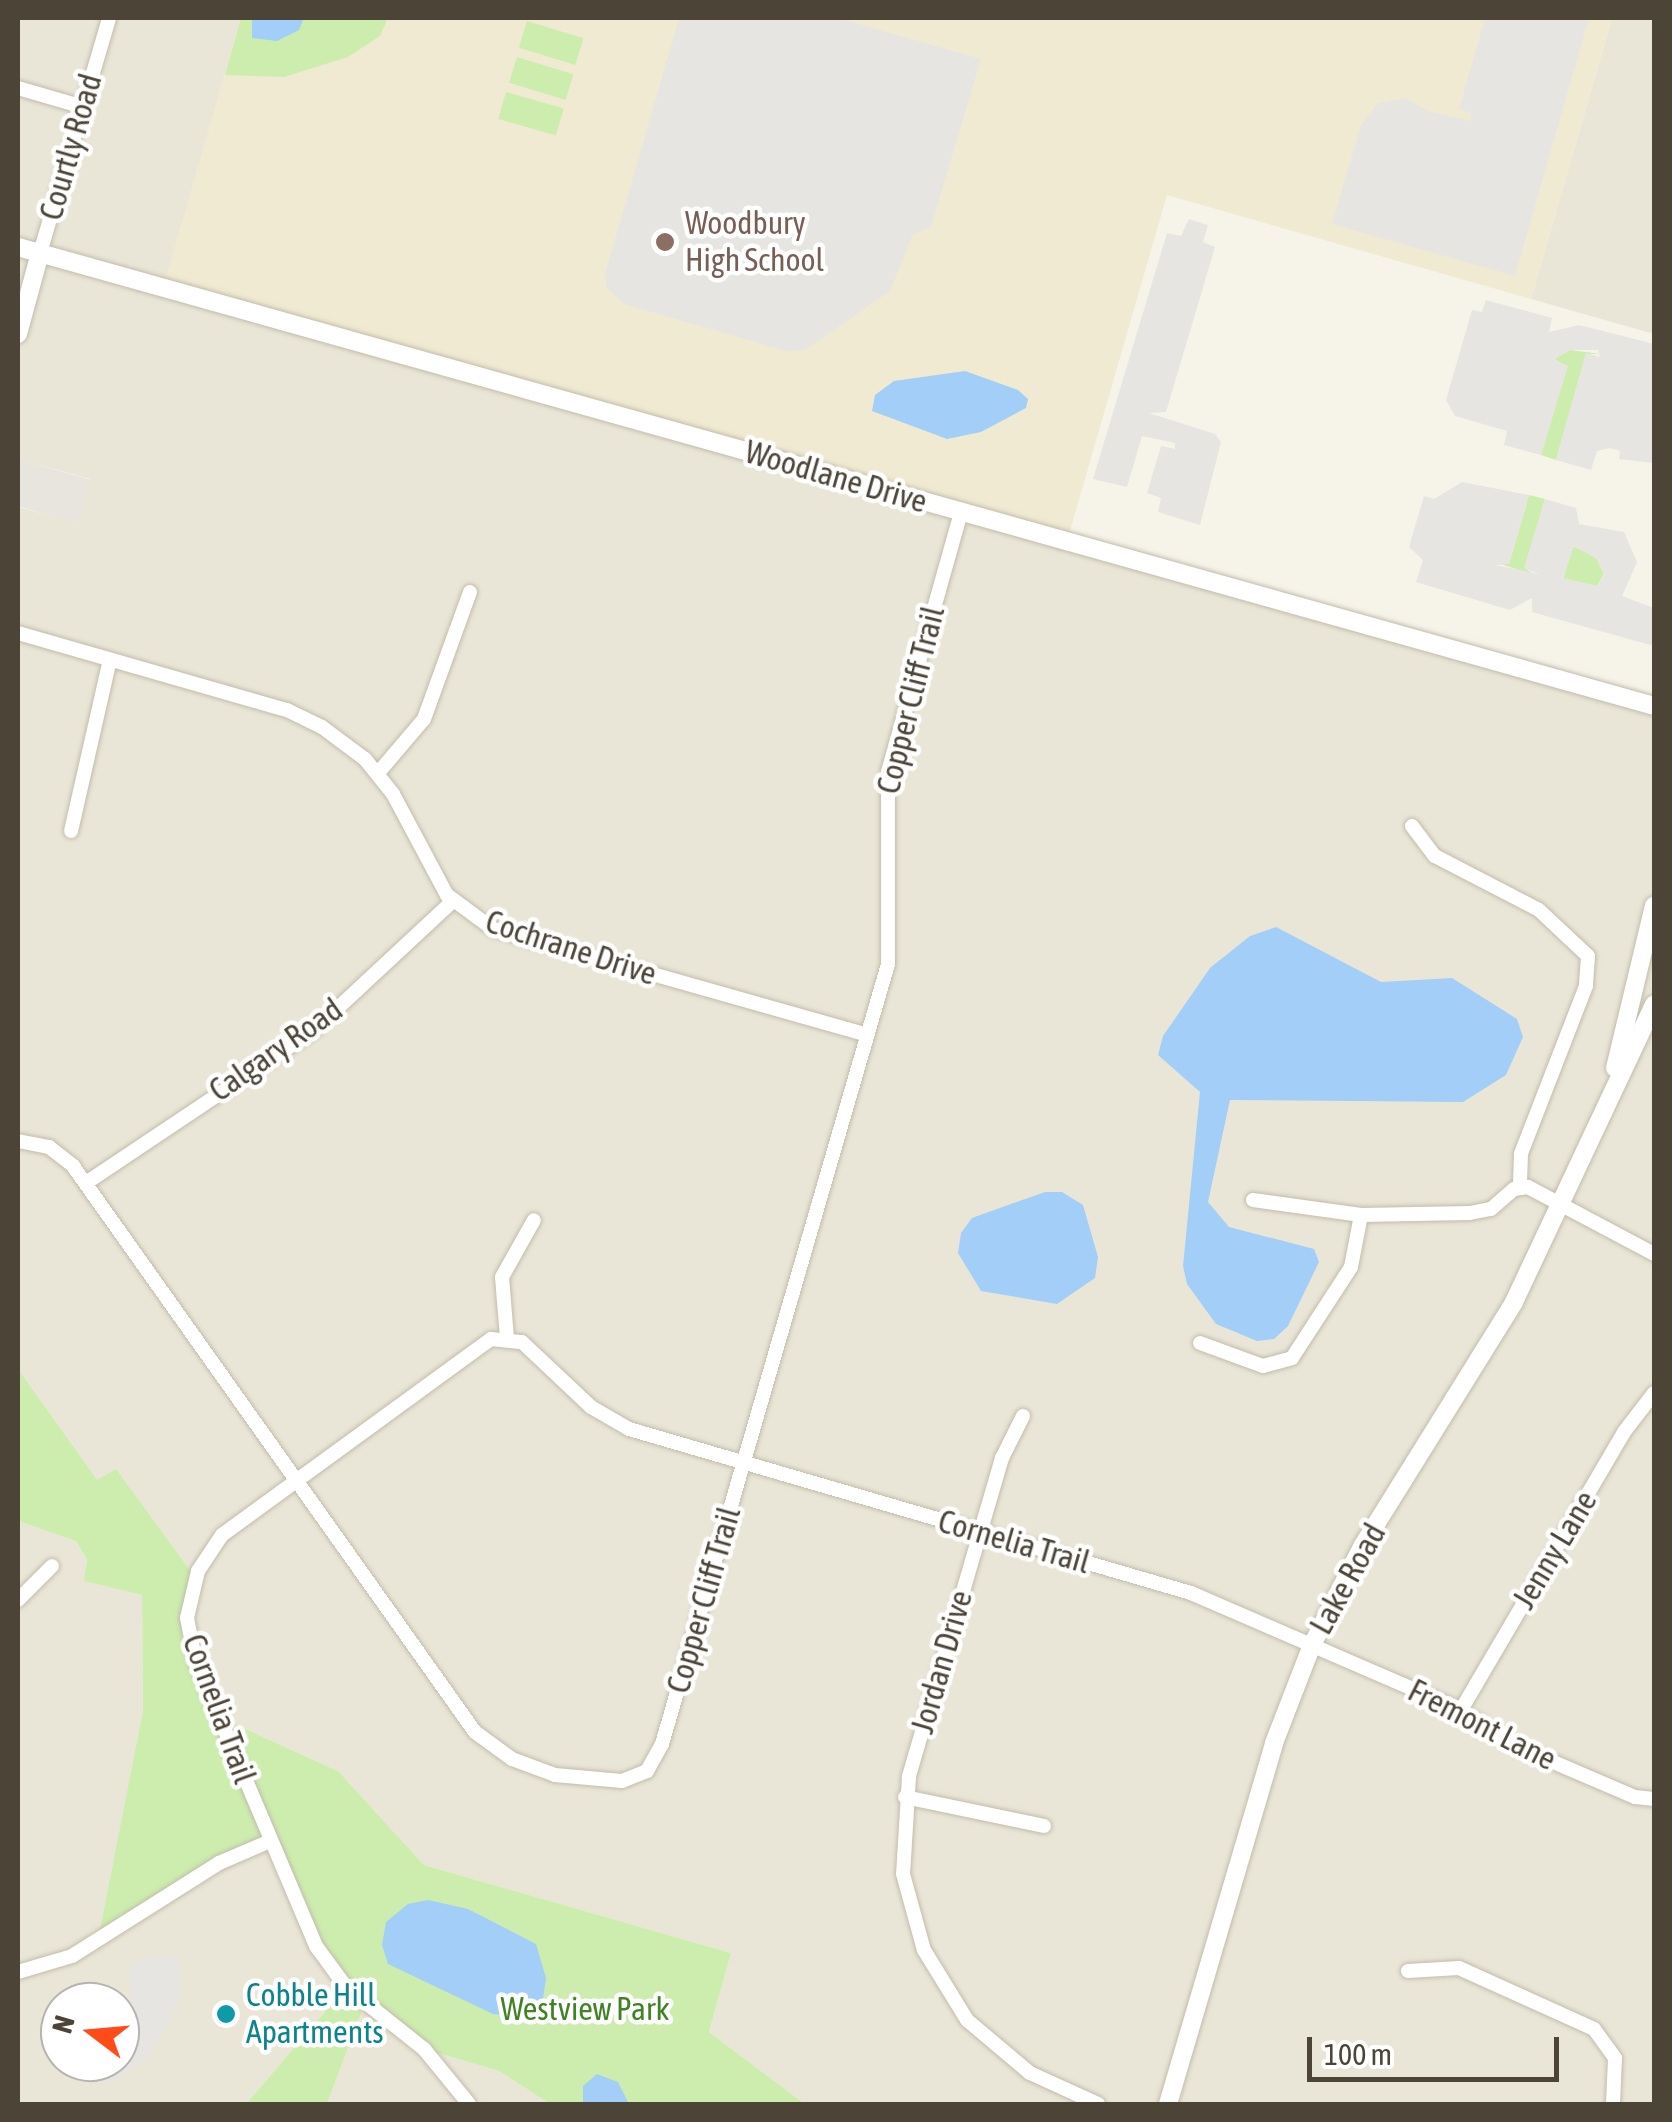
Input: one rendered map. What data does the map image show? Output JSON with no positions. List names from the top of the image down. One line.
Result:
{"streets":{"street":["Courtly Road","Woodlane Drive","Copper Cliff Trail","Cochrane Drive","Calgary Road","Cornelia Trail","Jenny Lane","Lake Road","Jordan Drive","Fremont Lane"]},"crossings":[["Courtly Road","Woodlane Drive"],["Woodlane Drive","Copper Cliff Trail"],["Copper Cliff Trail","Cochrane Drive"],["Copper Cliff Trail","Calgary Road"],["Copper Cliff Trail","Cornelia Trail"],["Cochrane Drive","Calgary Road"],["Cornelia Trail","Lake Road"],["Cornelia Trail","Jordan Drive"],["Cornelia Trail","Fremont Lane"],["Jenny Lane","Fremont Lane"],["Lake Road","Fremont Lane"]],"parks":["Westview Park"],"places":["Woodbury High School","Cobble Hill Apartments"],"scale_bar":"100 m","north":"left"}
